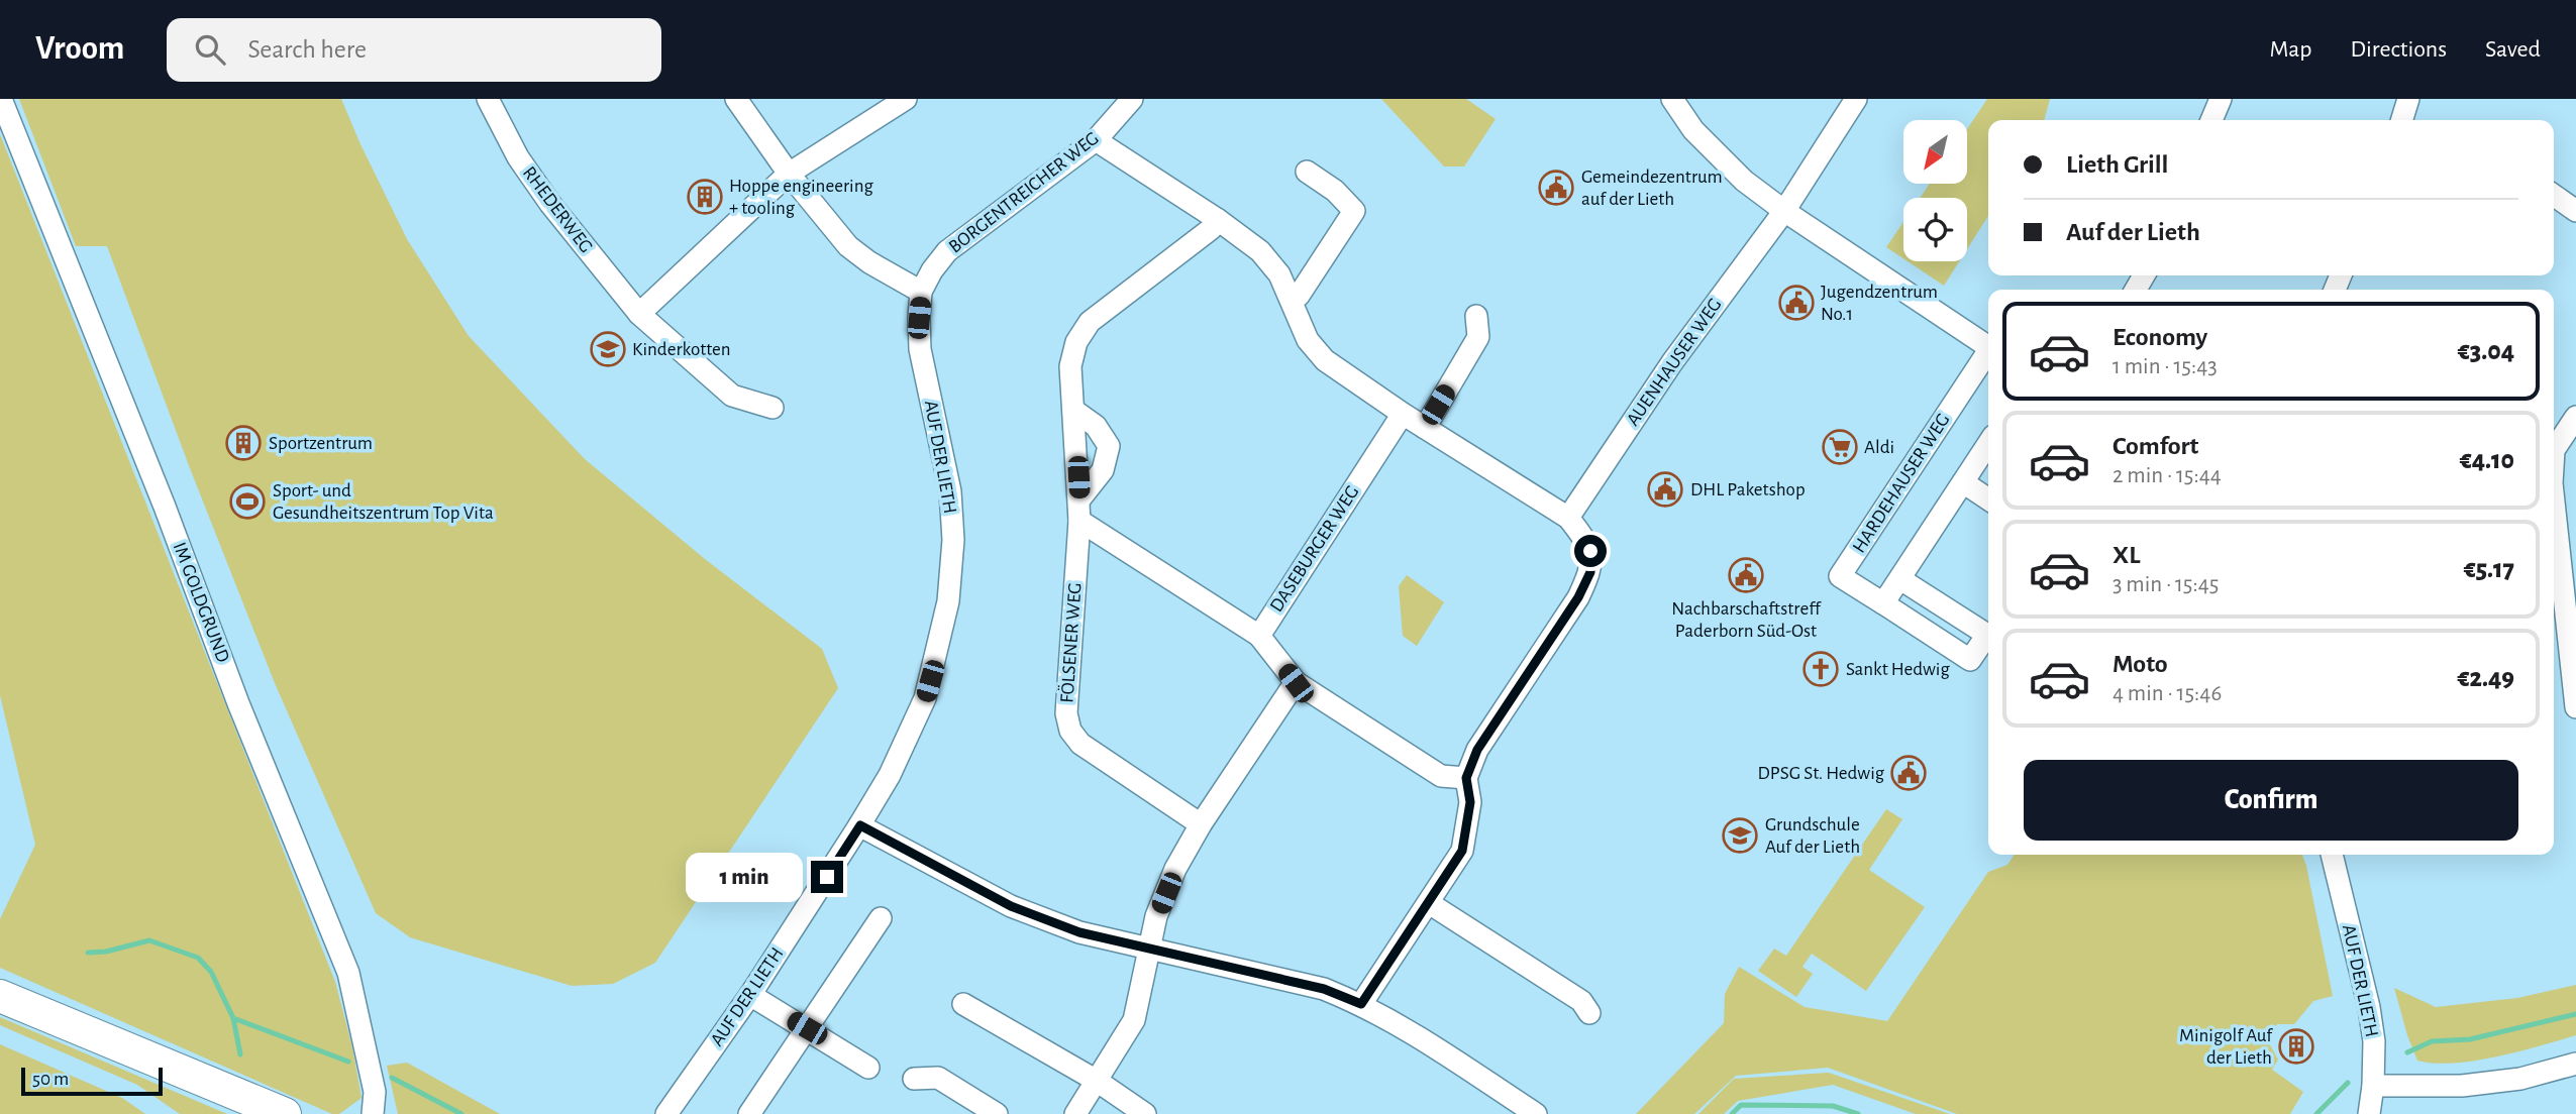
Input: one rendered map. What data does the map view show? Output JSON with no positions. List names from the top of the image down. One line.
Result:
{"streets":{"street":["BORGENTREICHER WEG","RHEDERWEG","AUENHAUSER WEG","AUF DER LIETH","HARDEHAUSER WEG","DASEBURGER WEG","IM GOLDGRUND","FÖLSENER WEG"]},"crossings":[["BORGENTREICHER WEG","AUF DER LIETH"]],"places":{"public building":["Gemeindezentrum auf der Lieth","Jugendzentrum No.1","DHL Paketshop","Nachbarschaftstreff Paderborn Süd-Ost","DPSG St. Hedwig"],"building":["Hoppe engineering + tooling","Sportzentrum","Minigolf Auf der Lieth"],"school or university":["Kinderkotten","Grundschule Auf der Lieth"],"supermarket":["Aldi"],"sports":["Sport- und Gesundheitszentrum Top Vita"],"church":["Sankt Hedwig"]},"scale_bar":"50 m","north":"bottom left","page":{"header":"Vroom","search":"Search here","nav":["Map","Directions","Saved"],"banner":["Lieth Grill","Auf der Lieth"],"list":[{"name":"Economy","note":"1 min · 15:43","value":"€3.04"},{"name":"Comfort","note":"2 min · 15:44","value":"€4.10"},{"name":"XL","note":"3 min · 15:45","value":"€5.17"},{"name":"Moto","note":"4 min · 15:46","value":"€2.49"}],"buttons":"Confirm","bubble":"1 min","scale":"50 m"}}
